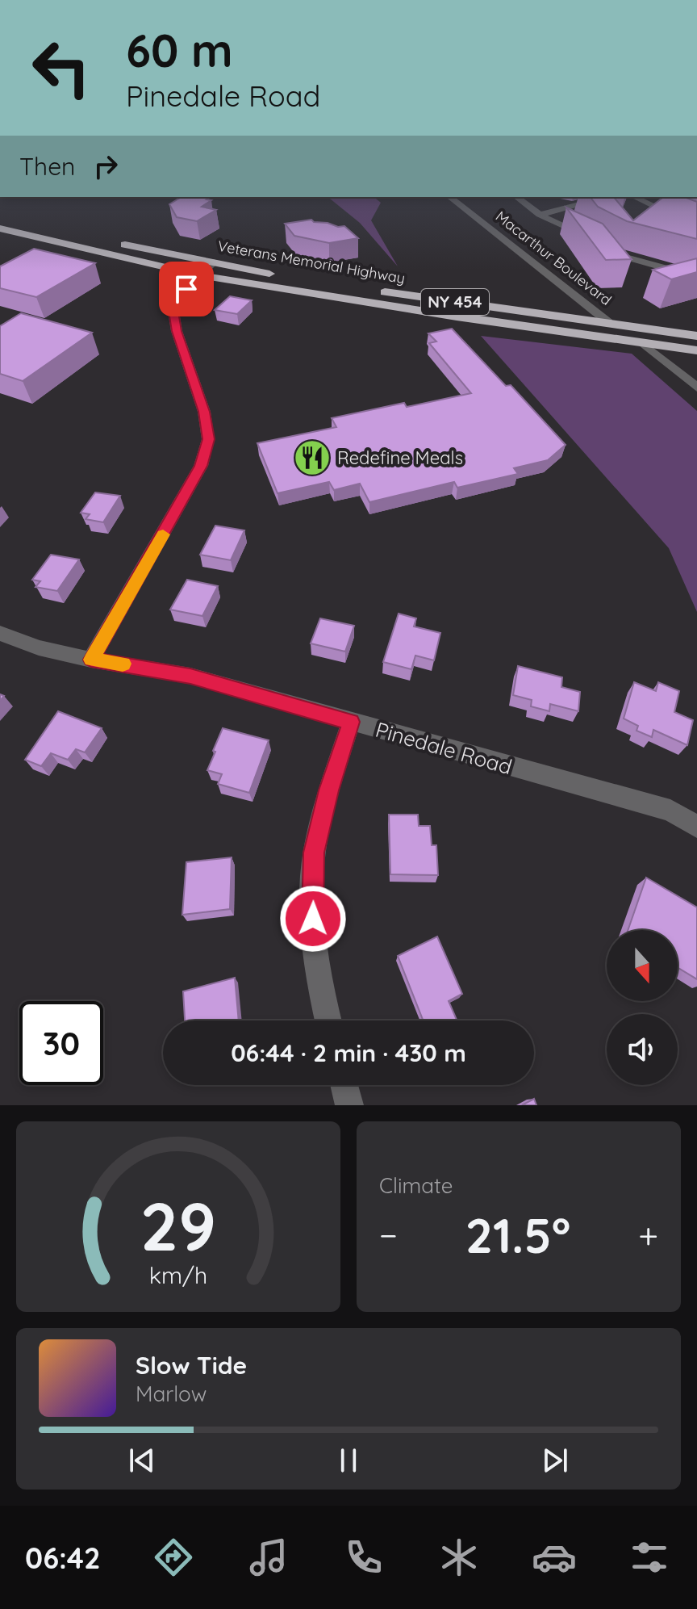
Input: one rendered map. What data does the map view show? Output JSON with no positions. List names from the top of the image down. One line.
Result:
{"streets":{"highway":["Veterans Memorial Highway","NY 454"],"street":["Macarthur Boulevard","Pinedale Road"]},"crossings":[["Macarthur Boulevard","Veterans Memorial Highway"]],"places":{"restaurant":["Redefine Meals"]},"north":"bottom","page":{"turn":["60 m","Pinedale Road"],"then":"Then","limit":"30","trip":"06:44 · 2 min · 430 m","tile":"Climate","heat":["−","21.5°","+"],"song":["Slow Tide","Marlow"],"tabs":"06:42","gauge":["29","km/h"]}}
